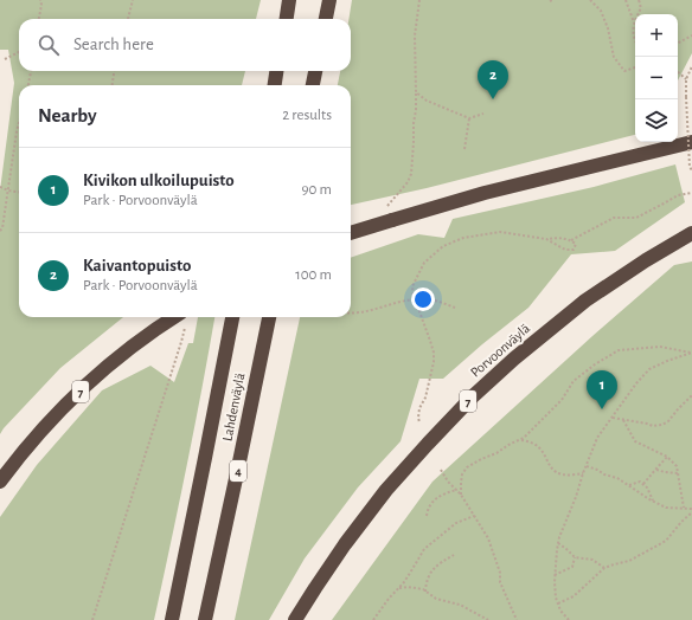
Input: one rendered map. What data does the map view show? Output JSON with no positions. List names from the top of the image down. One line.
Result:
{"streets":{"highway":["Porvoonväylä","7","Lahdenväylä","4"]},"page":{"map_buttons":["+","−"],"search":"Search here","pins":["2","1"],"heading":["Nearby","2 results"],"list":[{"mark":"1","name":"Kivikon ulkoilupuisto","note":"Park · Porvoonväylä","value":"90 m"},{"mark":"2","name":"Kaivantopuisto","note":"Park · Porvoonväylä","value":"100 m"}]}}
